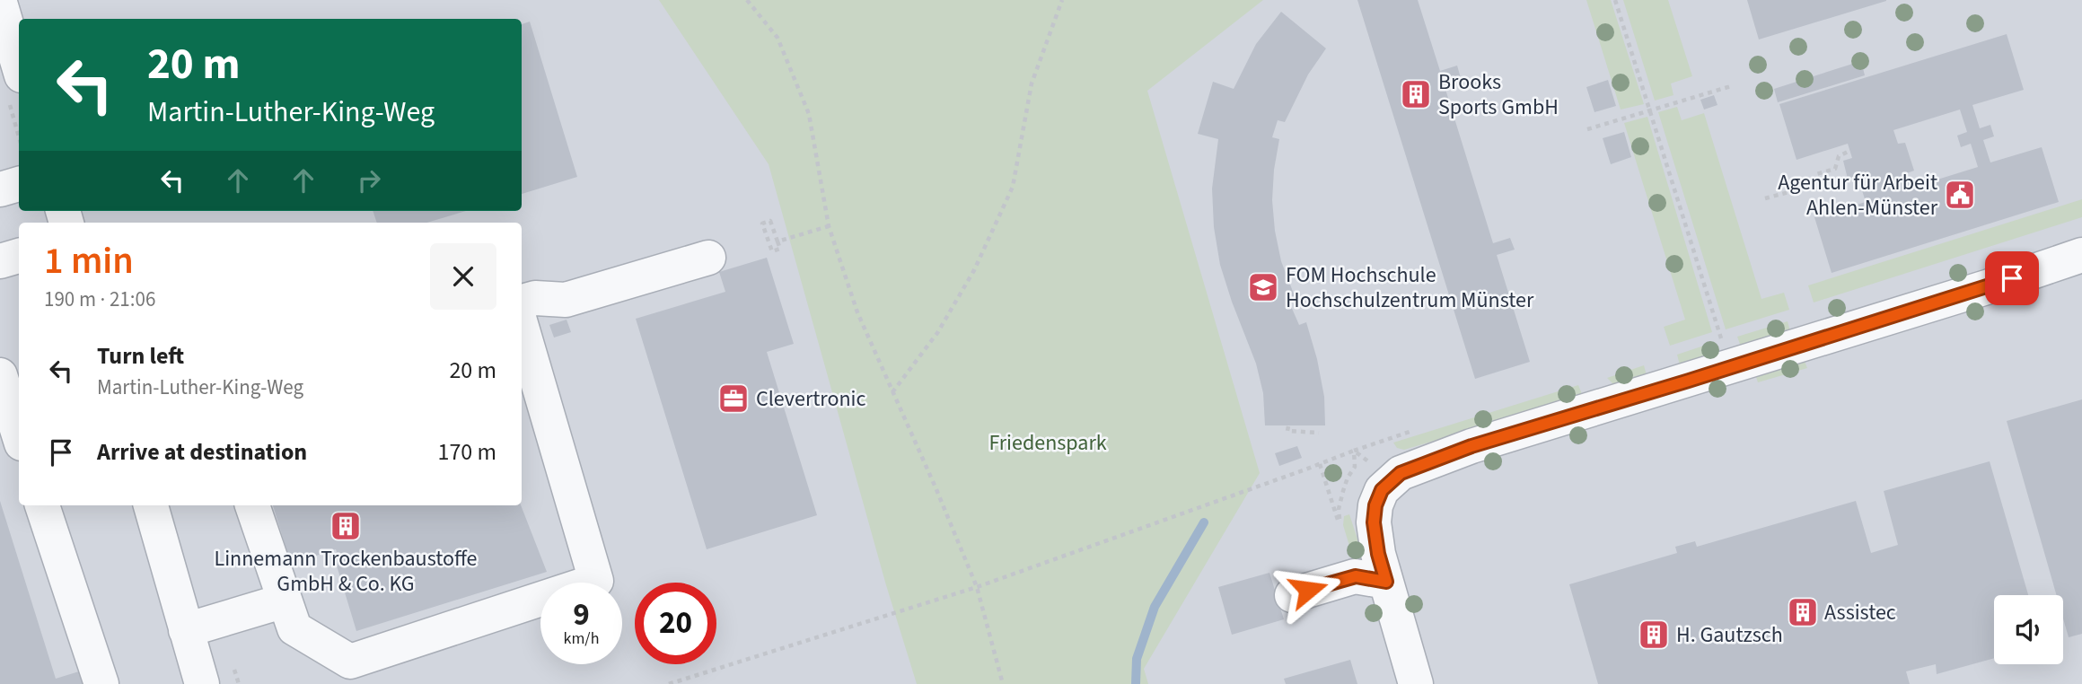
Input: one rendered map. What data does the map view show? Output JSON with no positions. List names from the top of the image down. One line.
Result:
{"parks":["Friedenspark"],"places":{"building":["Brooks Sports GmbH","Linnemann Trockenbaustoffe GmbH & Co. KG","Assistec","H. Gautzsch"],"public building":["Agentur für Arbeit Ahlen-Münster"],"school or university":["FOM Hochschule Hochschulzentrum Münster"],"office":["Clevertronic"]},"page":{"turn":["20 m","Martin-Luther-King-Weg"],"heading":["1 min","190 m · 21:06"],"list":[{"name":"Turn left","note":"Martin-Luther-King-Weg","value":"20 m"},{"name":"Arrive at destination","value":"170 m"}],"speed":"9 km/h","limit":"20"}}
